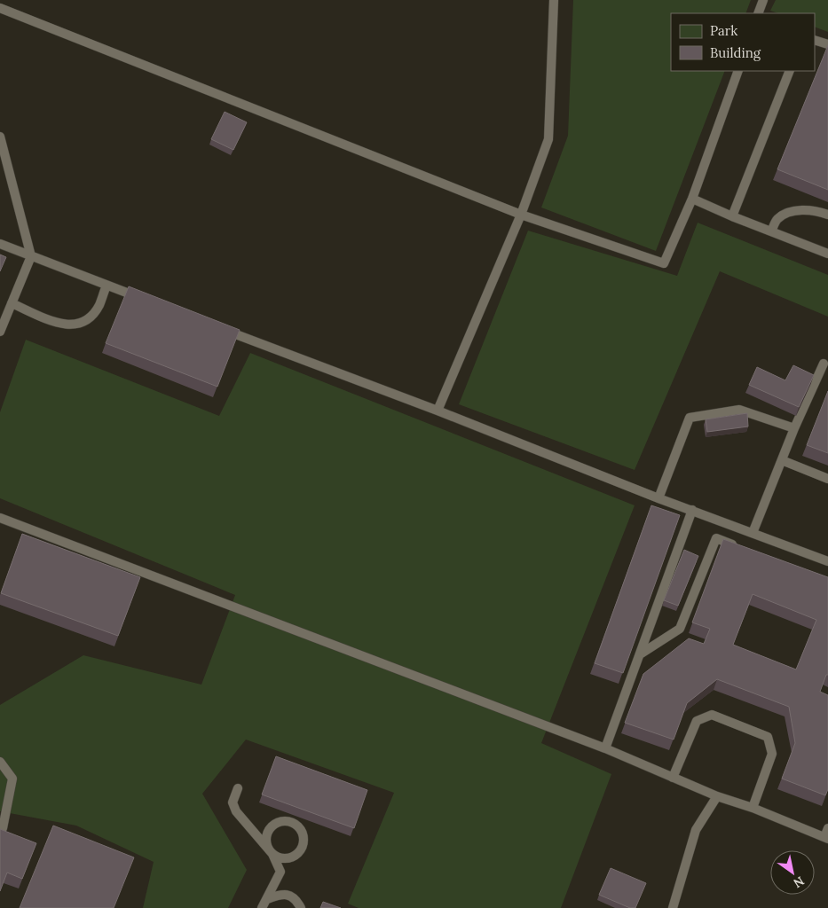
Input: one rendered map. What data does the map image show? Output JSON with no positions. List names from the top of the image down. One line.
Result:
{"legend":["Park","Building"],"north":"bottom right"}
